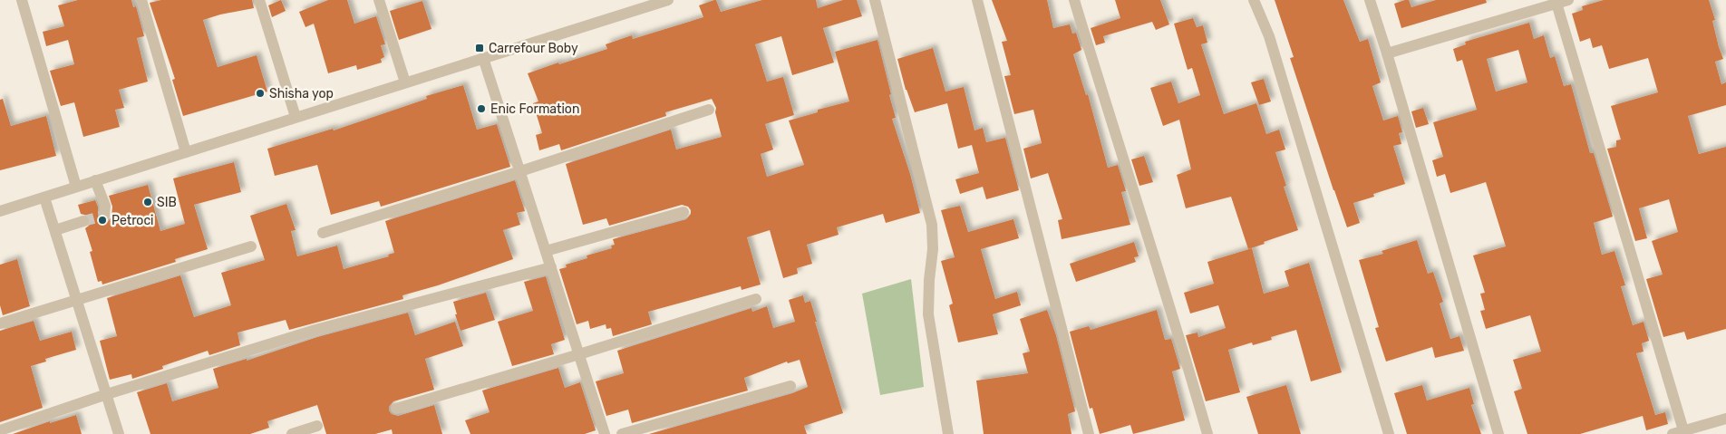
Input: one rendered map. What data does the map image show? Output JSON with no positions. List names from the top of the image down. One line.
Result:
{"places":{"transit":["Carrefour Boby"],"other":["Shisha yop","Enic Formation","SIB","Petroci"]}}
